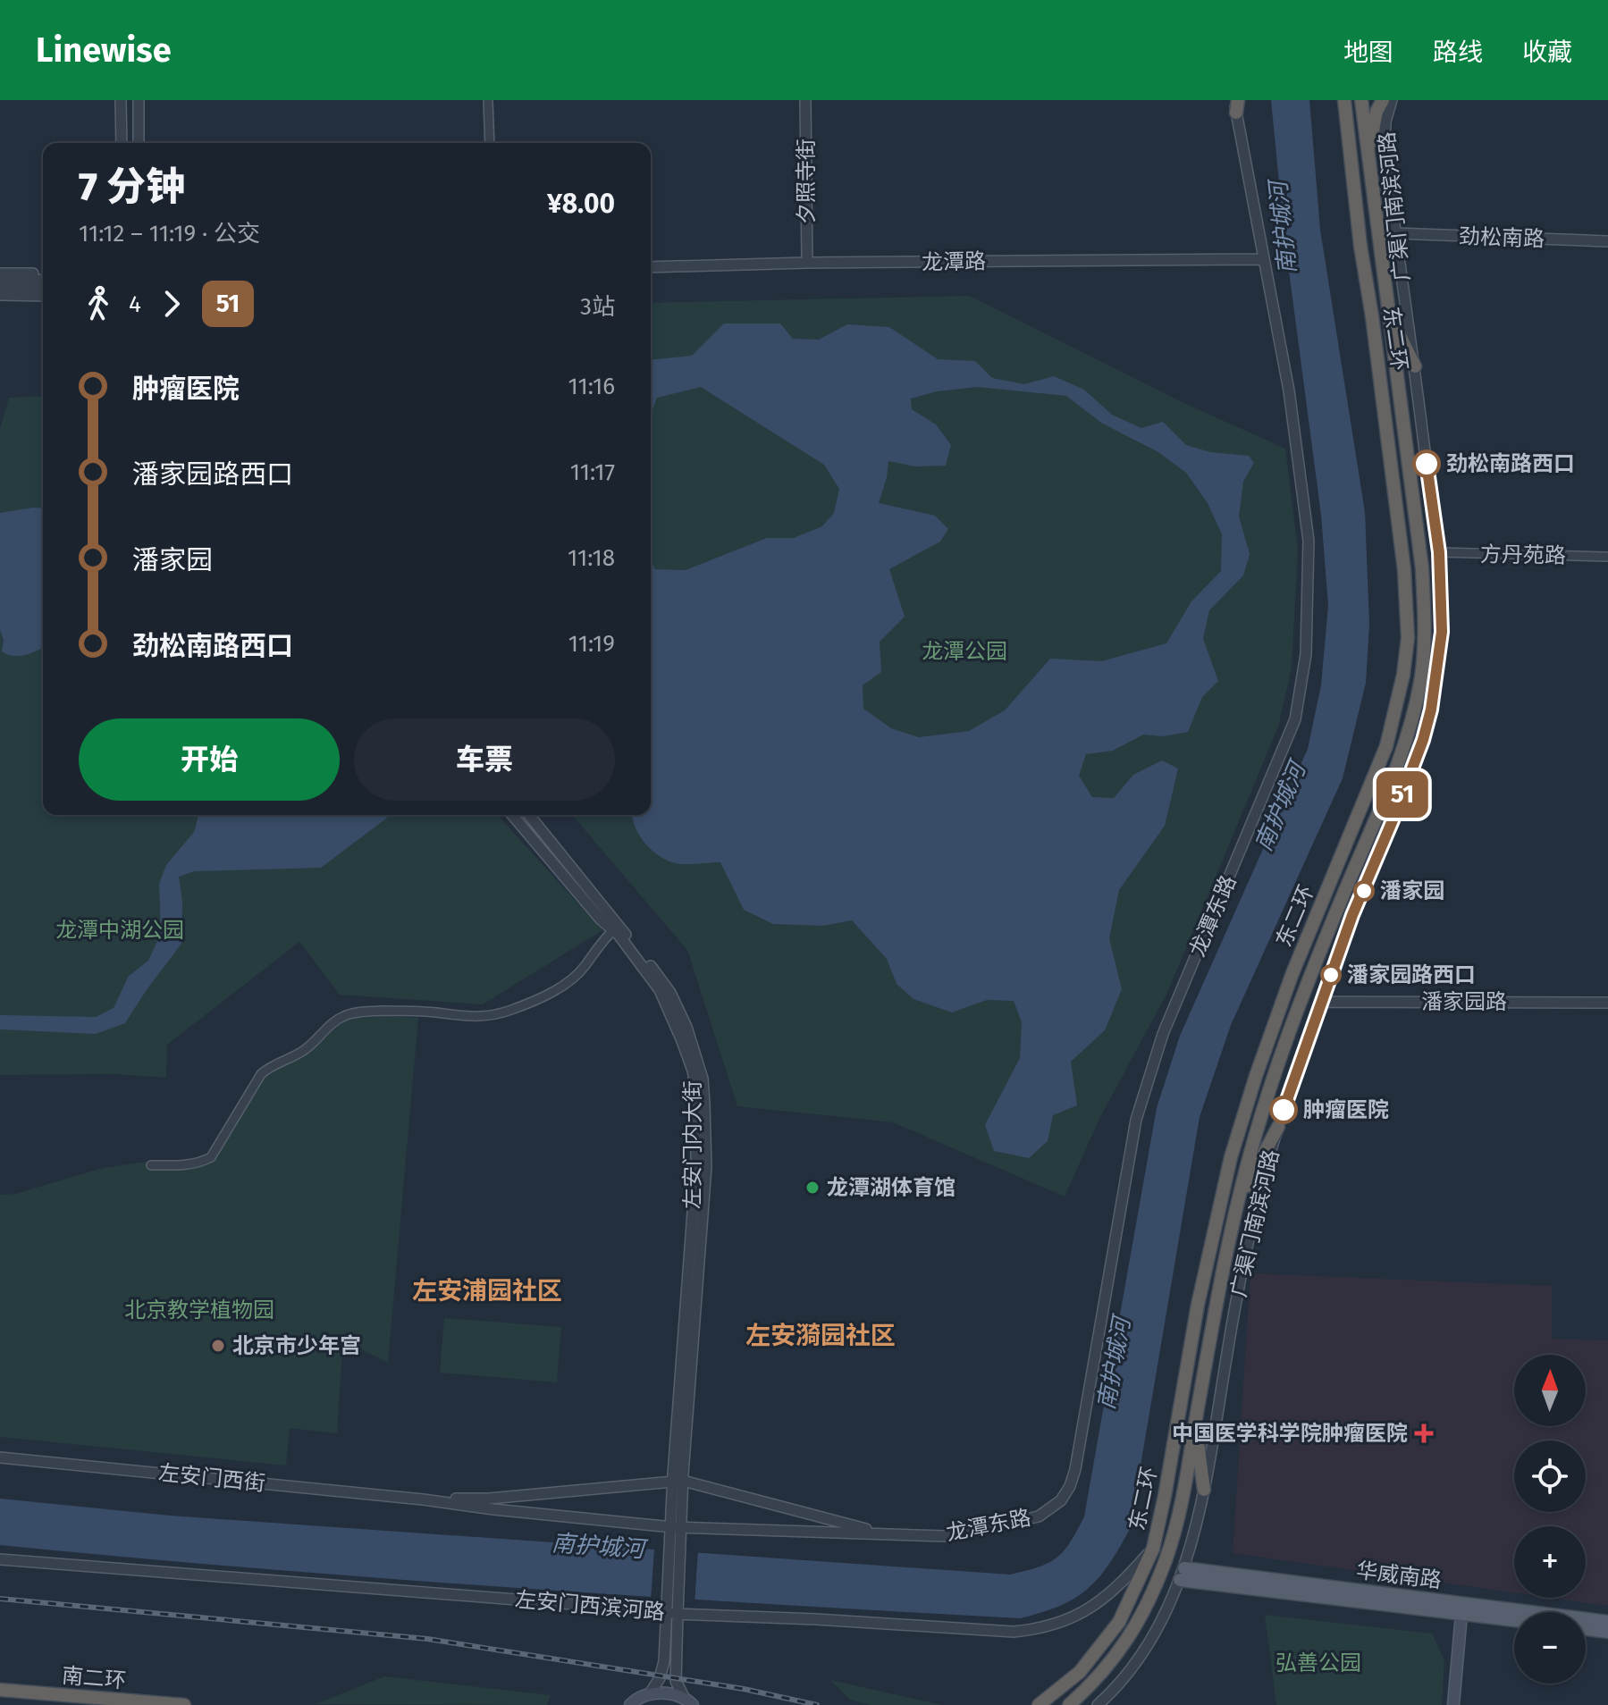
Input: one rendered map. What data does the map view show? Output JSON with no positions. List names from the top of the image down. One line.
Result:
{"streets":{"highway":["东二环","南二环"],"main road":["华威南路"],"street":["夕照寺街","广渠门南滨河路","劲松南路","龙潭路","方丹苑路","龙潭东路","潘家园路","左安门内大街","左安门西街","左安门西滨河路"]},"crossings":[["夕照寺街","龙潭路"],["广渠门南滨河路","劲松南路"],["广渠门南滨河路","方丹苑路"],["广渠门南滨河路","潘家园路"],["广渠门南滨河路","华威南路"],["龙潭路","龙潭东路"],["东二环","左安门西滨河路"],["龙潭东路","左安门内大街"],["龙潭东路","左安门西街"],["左安门内大街","左安门西街"],["左安门内大街","左安门西滨河路"]],"districts":["左安浦园社区","左安漪园社区"],"water":["南护城河"],"parks":["龙潭公园","龙潭中湖公园","北京教学植物园","弘善公园"],"places":{"other":["劲松南路西口","潘家园","潘家园路西口","肿瘤医院","龙潭湖体育馆","北京市少年宫"],"health":["中国医学科学院肿瘤医院"]},"lines":["bus line 51"],"north":"top","page":{"header":"Linewise","nav":["地图","路线","收藏"],"on_map":"51","heading":["7 分钟","11:12 – 11:19 · 公交","¥8.00"],"legs":["4","51","3站"],"list":[{"name":"肿瘤医院","value":"11:16"},{"name":"潘家园路西口","value":"11:17"},{"name":"潘家园","value":"11:18"},{"name":"劲松南路西口","value":"11:19"}],"buttons":["开始","车票"],"map_buttons":["+","−"]}}
